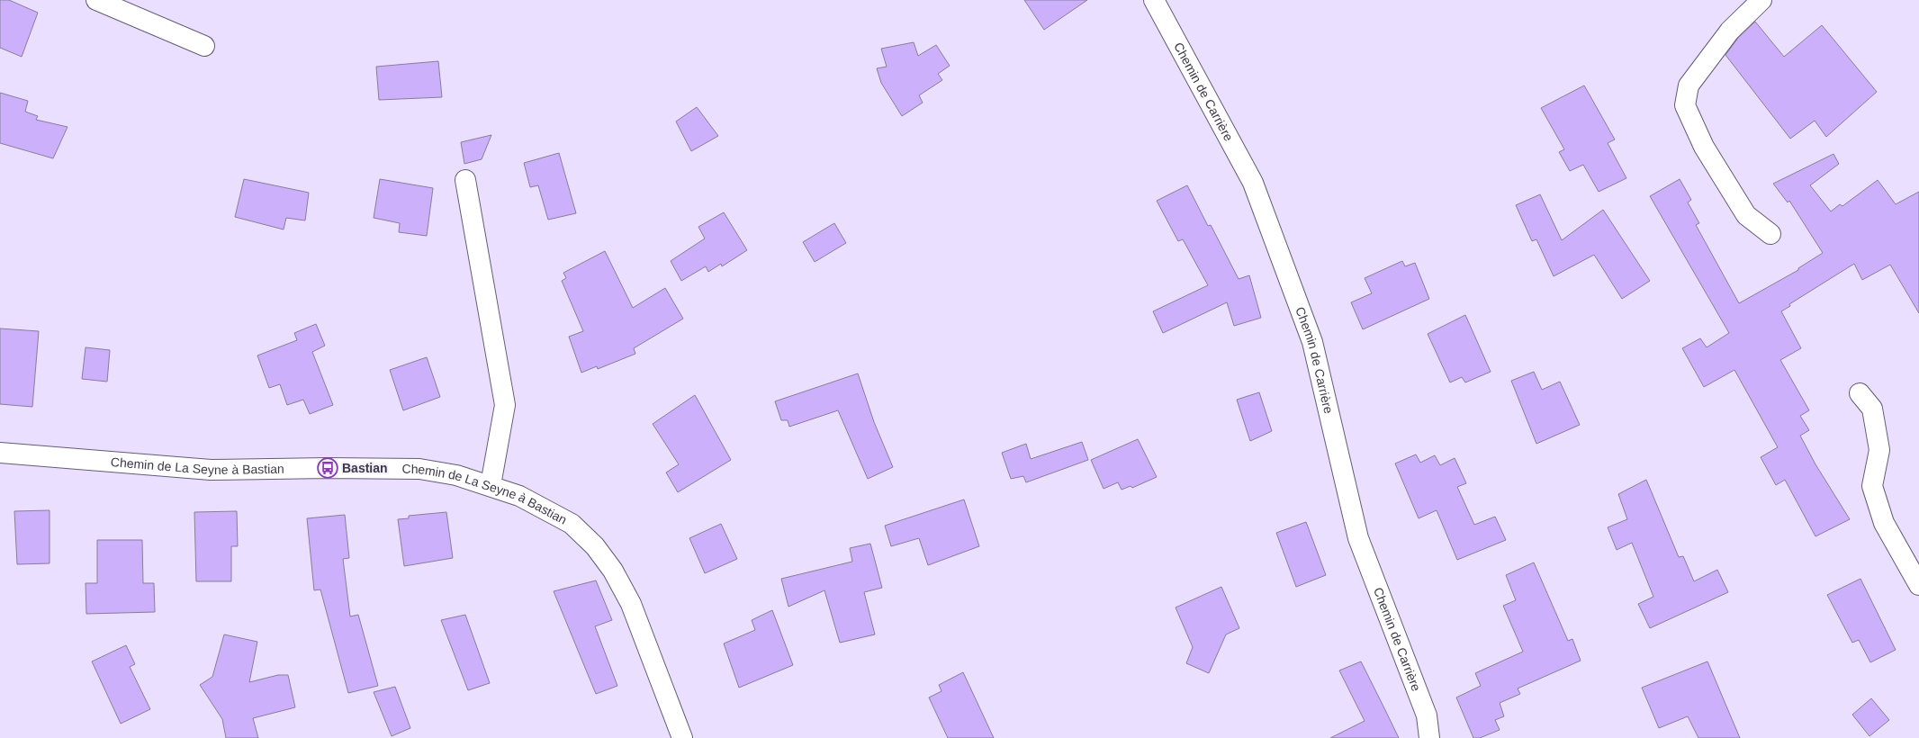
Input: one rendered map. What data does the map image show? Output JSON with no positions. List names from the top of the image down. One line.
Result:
{"streets":{"street":["Chemin de Carrière","Chemin de La Seyne à Bastian"]},"places":{"bus stop":["Bastian"]}}
